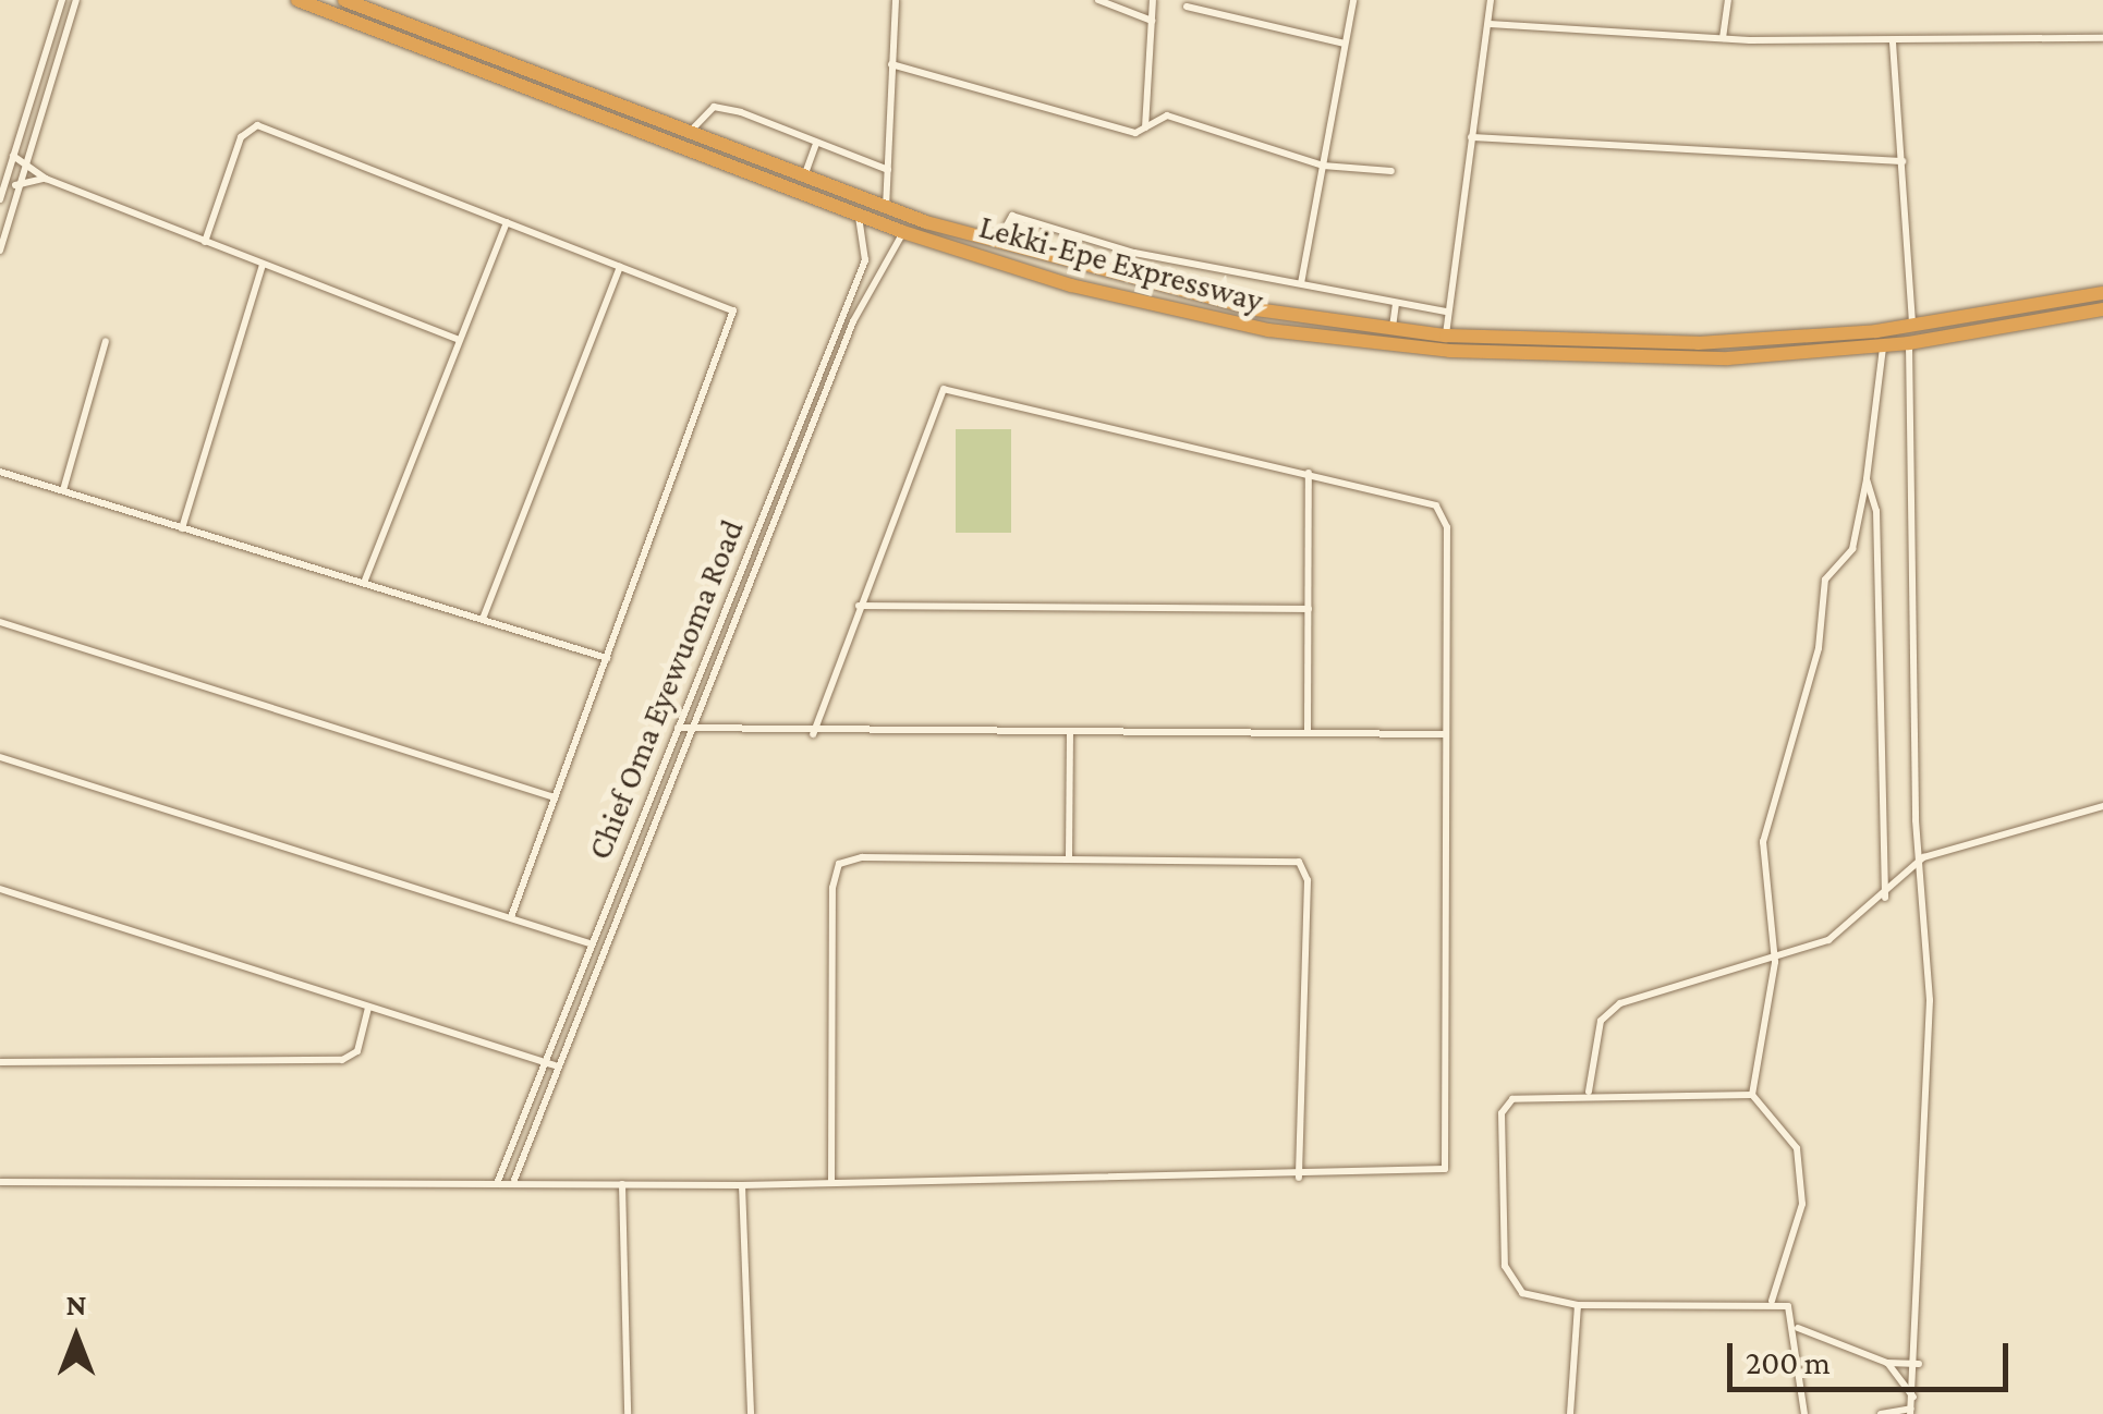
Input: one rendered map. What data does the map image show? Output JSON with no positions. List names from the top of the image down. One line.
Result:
{"streets":{"highway":["Lekki-Epe Expressway"],"street":["Chief Oma Eyewuoma Road"]},"crossings":[["Lekki-Epe Expressway","Chief Oma Eyewuoma Road"]],"scale_bar":"200 m","north":"top"}
